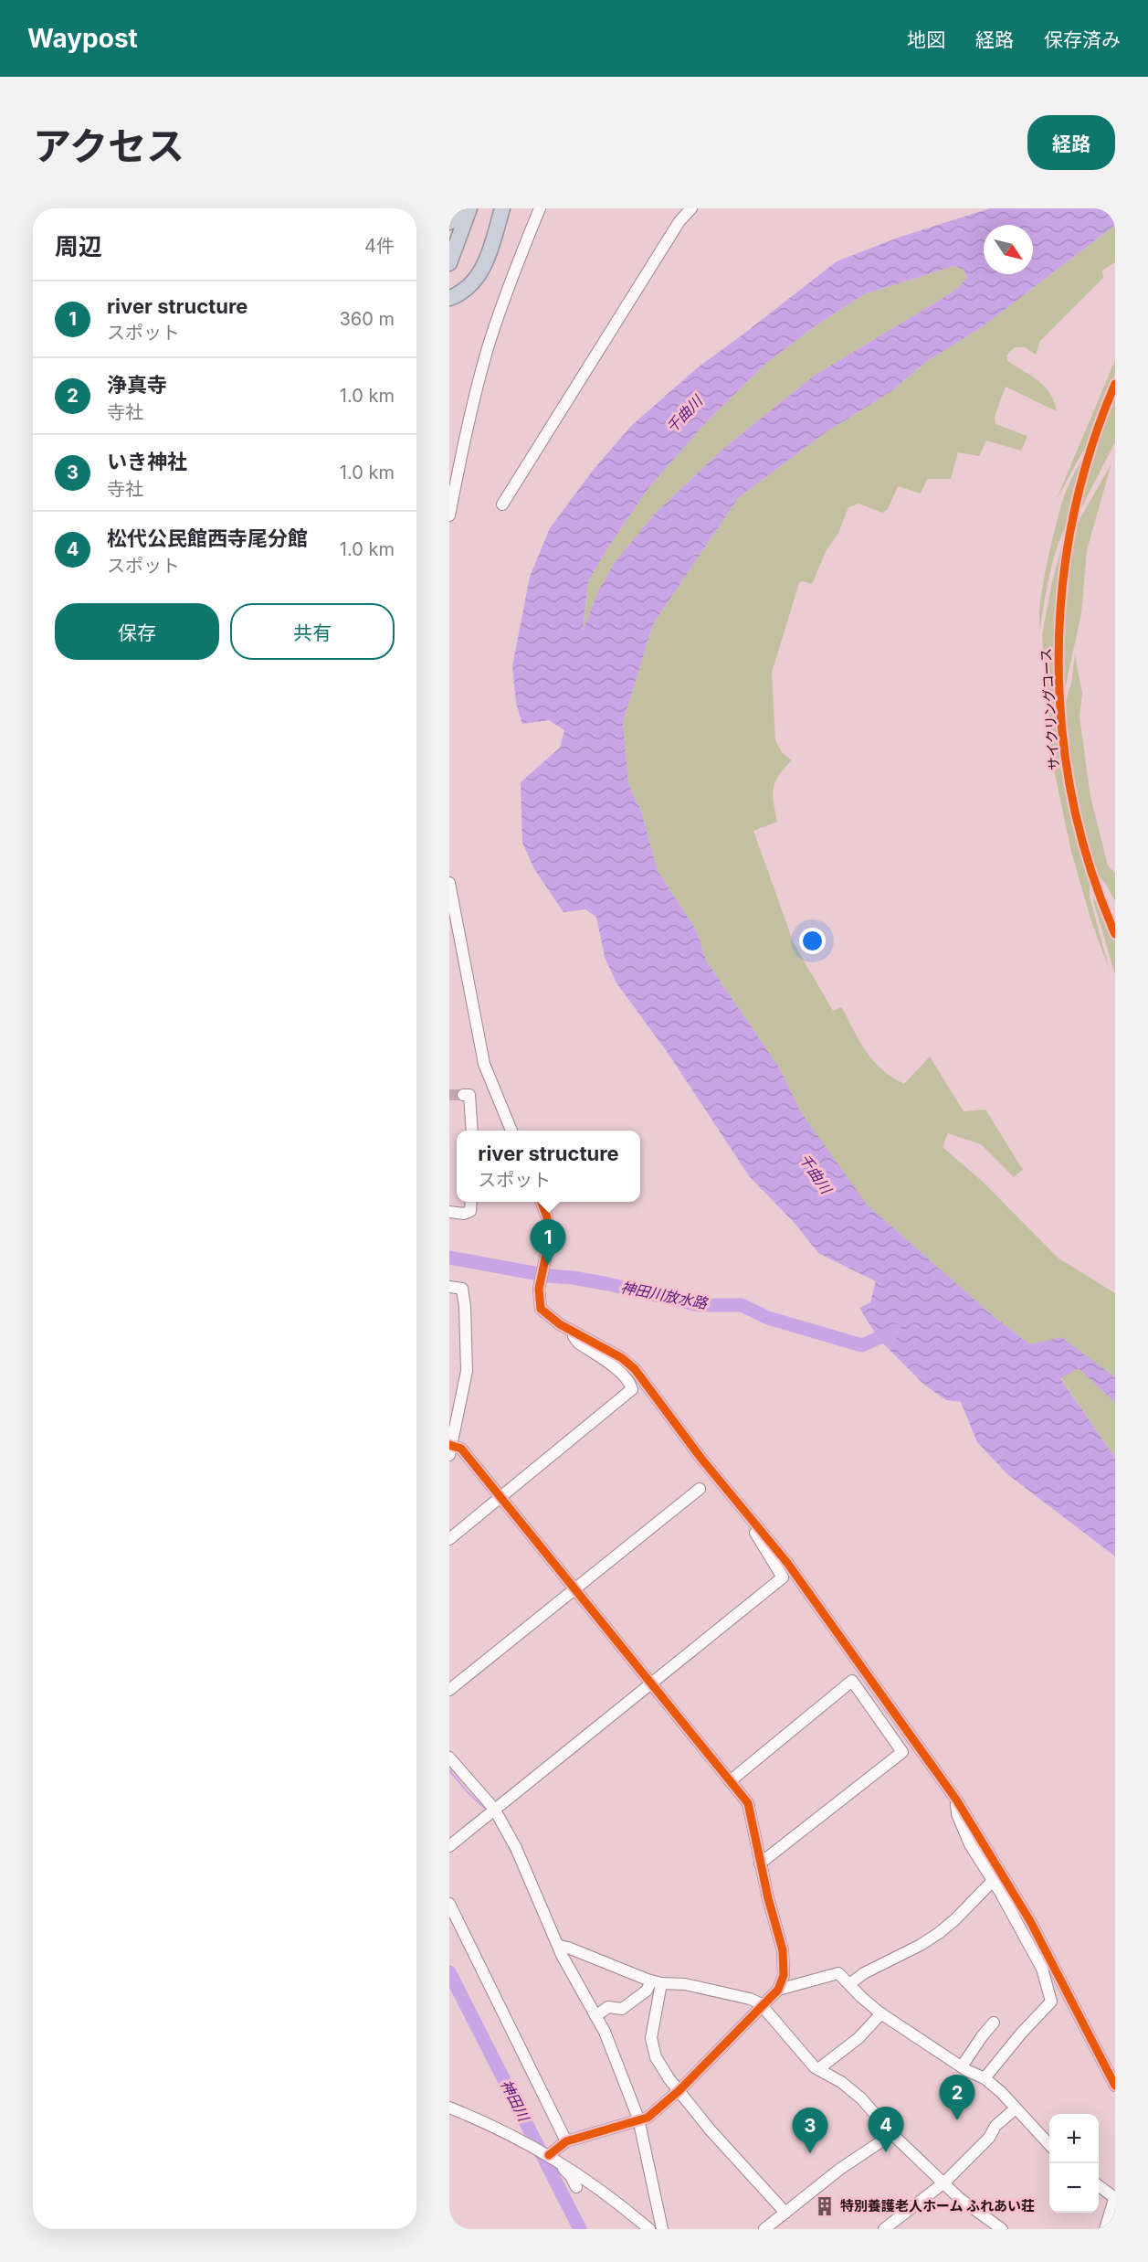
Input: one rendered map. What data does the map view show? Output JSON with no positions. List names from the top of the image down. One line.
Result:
{"streets":{"cycle path":["サイクリングコース"]},"water":["千曲川","神田川放水路","神田川"],"places":{"building":["特別養護老人ホーム ふれあい荘"]},"north":"bottom right","page":{"header":"Waypost","nav":["地図","経路","保存済み"],"title":"アクセス","buttons":["経路",["保存","共有"]],"heading":["周辺","4件"],"list":[{"mark":"1","name":"river structure","note":"スポット","value":"360 m"},{"mark":"2","name":"浄真寺","note":"寺社","value":"1.0 km"},{"mark":"3","name":"いき神社","note":"寺社","value":"1.0 km"},{"mark":"4","name":"松代公民館西寺尾分館","note":"スポット","value":"1.0 km"}],"popup":["river structure","スポット"],"pins":["1","2","4","3"],"map_buttons":["+","−"]}}
